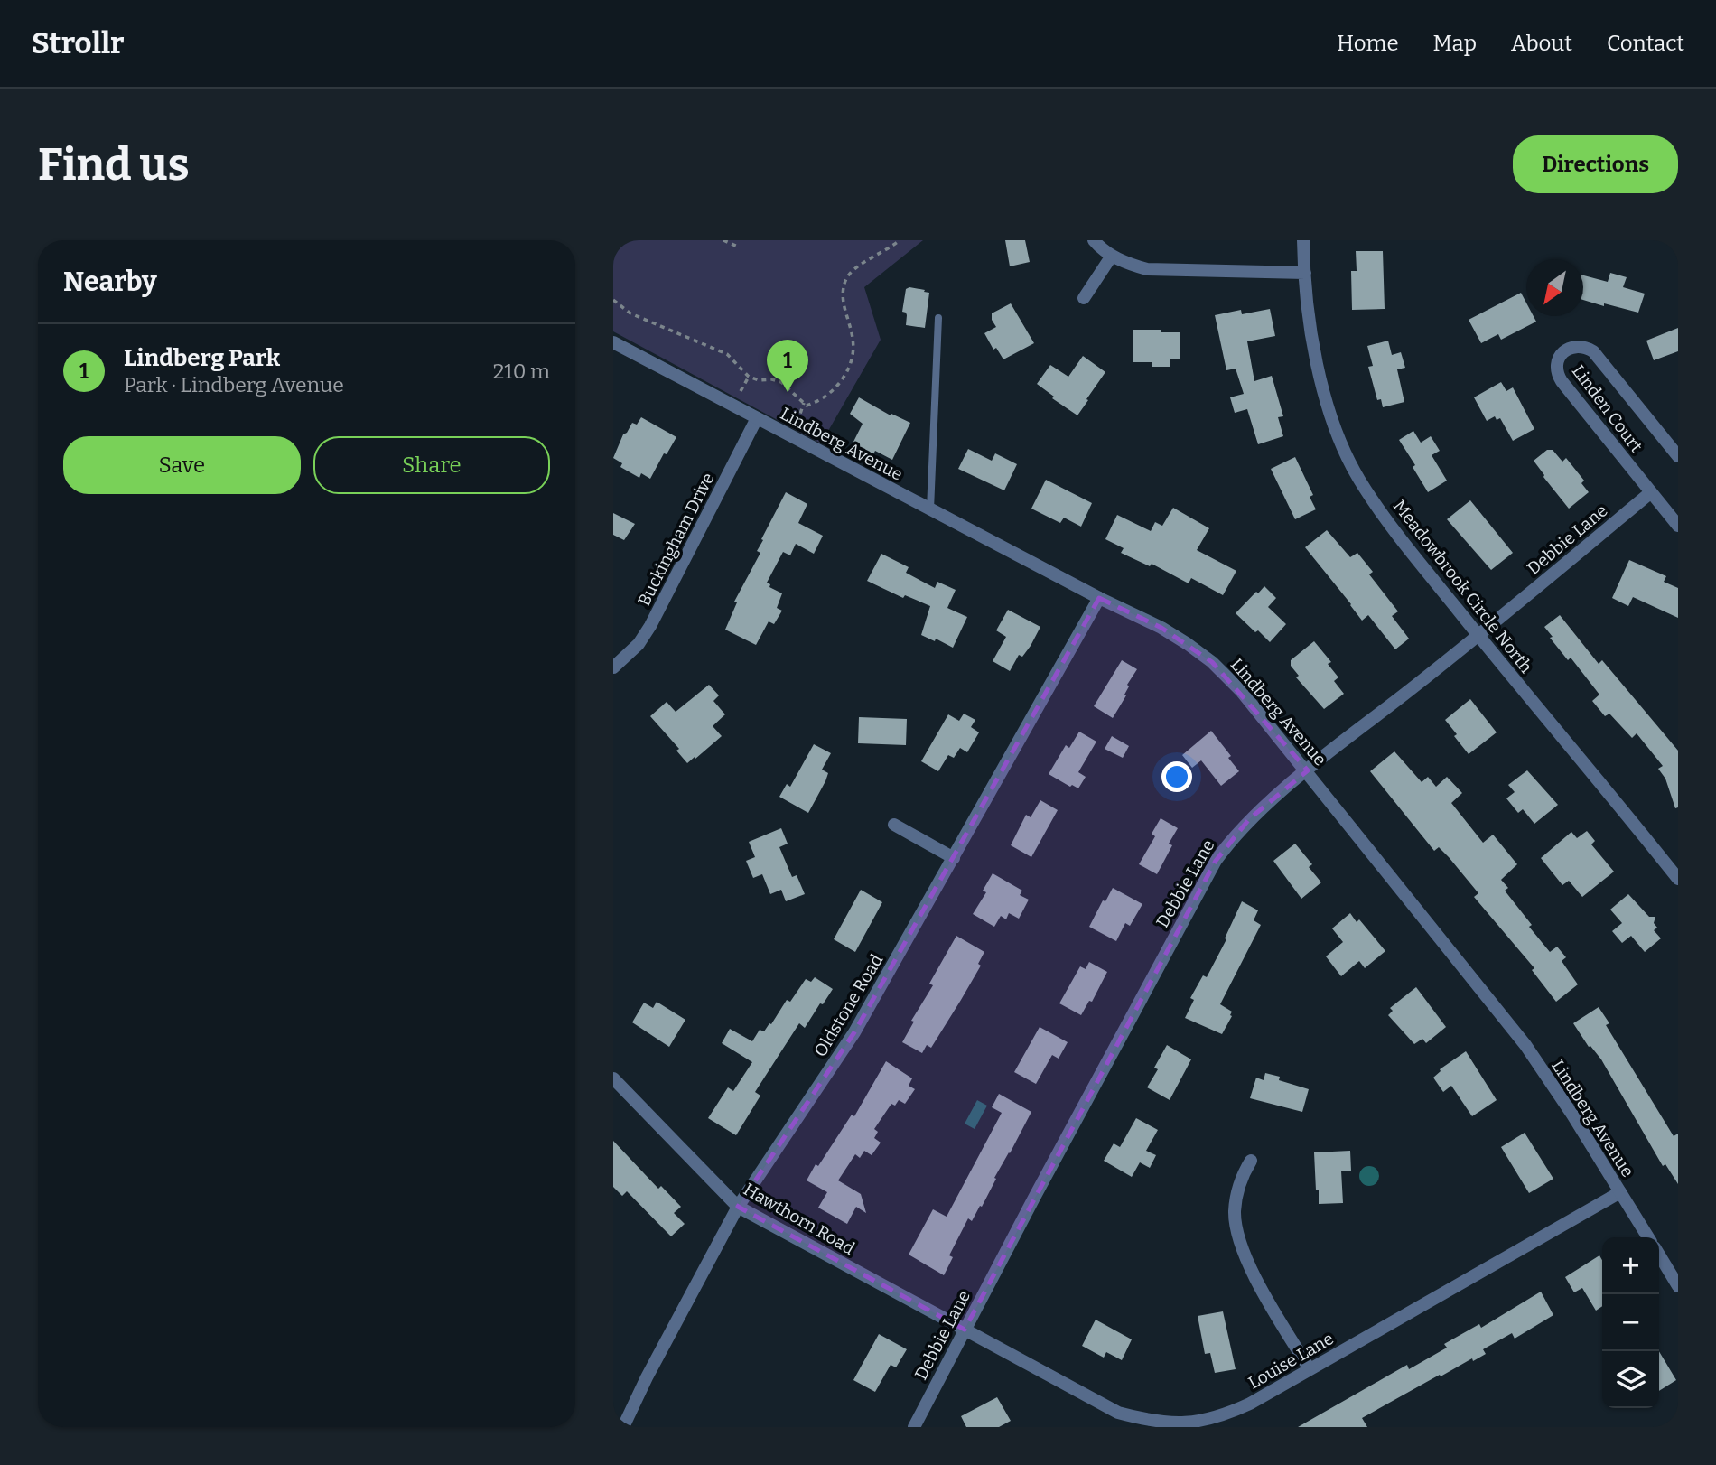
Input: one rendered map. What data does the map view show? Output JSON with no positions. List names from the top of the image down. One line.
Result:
{"streets":{"street":["Linden Court","Lindberg Avenue","Buckingham Drive","Debbie Lane","Meadowbrook Circle North","Oldstone Road","Hawthorn Road","Louise Lane"]},"crossings":[["Linden Court","Debbie Lane"],["Lindberg Avenue","Buckingham Drive"],["Lindberg Avenue","Debbie Lane"],["Lindberg Avenue","Oldstone Road"],["Lindberg Avenue","Louise Lane"],["Debbie Lane","Meadowbrook Circle North"],["Debbie Lane","Hawthorn Road"],["Debbie Lane","Louise Lane"],["Oldstone Road","Hawthorn Road"],["Hawthorn Road","Louise Lane"]],"north":"bottom left","page":{"header":"Strollr","nav":["Home","Map","About","Contact"],"buttons":["Directions",["Save","Share"]],"title":"Find us","heading":"Nearby","list":[{"mark":"1","name":"Lindberg Park","note":"Park · Lindberg Avenue","value":"210 m"}],"pins":"1","map_buttons":["+","−"]}}
